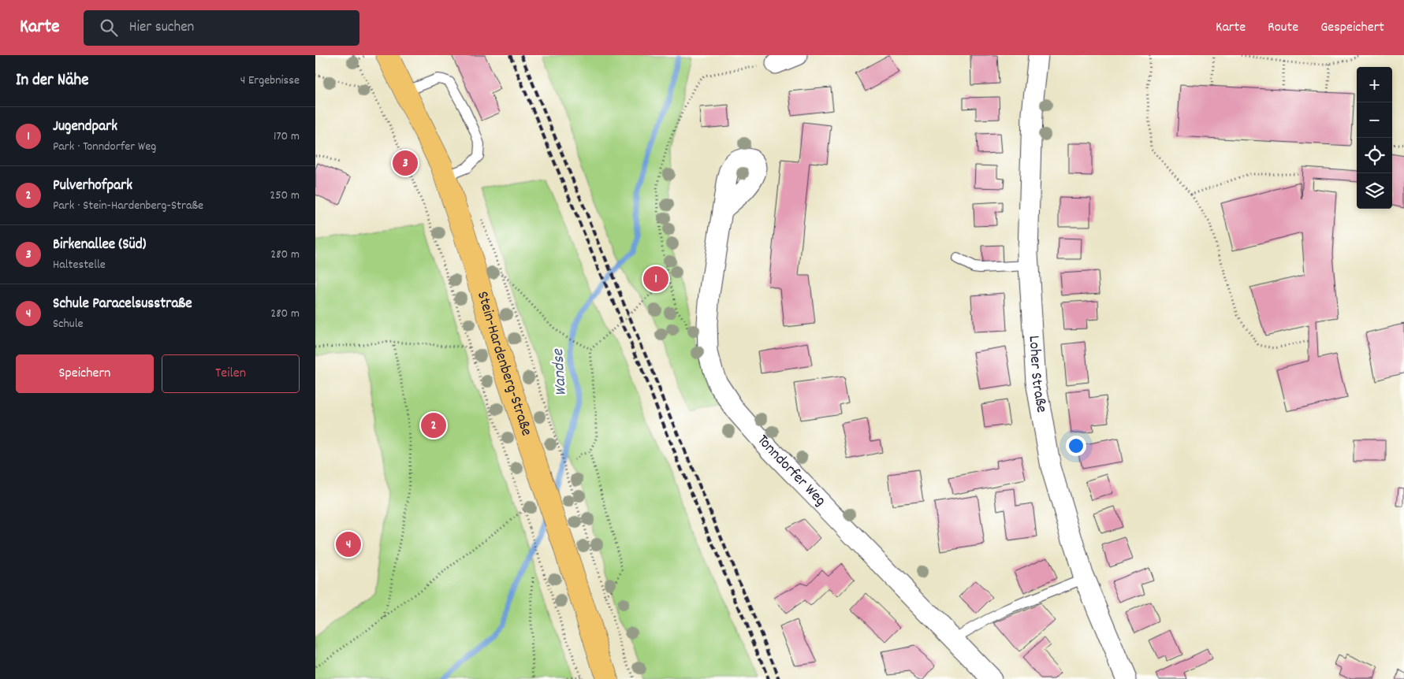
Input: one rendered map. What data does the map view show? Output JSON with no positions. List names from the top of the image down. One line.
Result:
{"streets":{"main road":["Stein-Hardenberg-Straße"],"street":["Loher Straße","Tonndorfer Weg"]},"water":["Wandse"],"page":{"header":"Karte","search":"Hier suchen","nav":["Karte","Route","Gespeichert"],"heading":["In der Nähe","4 Ergebnisse"],"map_buttons":["+","−"],"list":[{"mark":"1","name":"Jugendpark","note":"Park · Tonndorfer Weg","value":"170 m"},{"mark":"2","name":"Pulverhofpark","note":"Park · Stein-Hardenberg-Straße","value":"250 m"},{"mark":"3","name":"Birkenallee (Süd)","note":"Haltestelle","value":"280 m"},{"mark":"4","name":"Schule Paracelsusstraße","note":"Schule","value":"280 m"}],"pins":["3","1","2","4"],"buttons":["Speichern","Teilen"]}}
